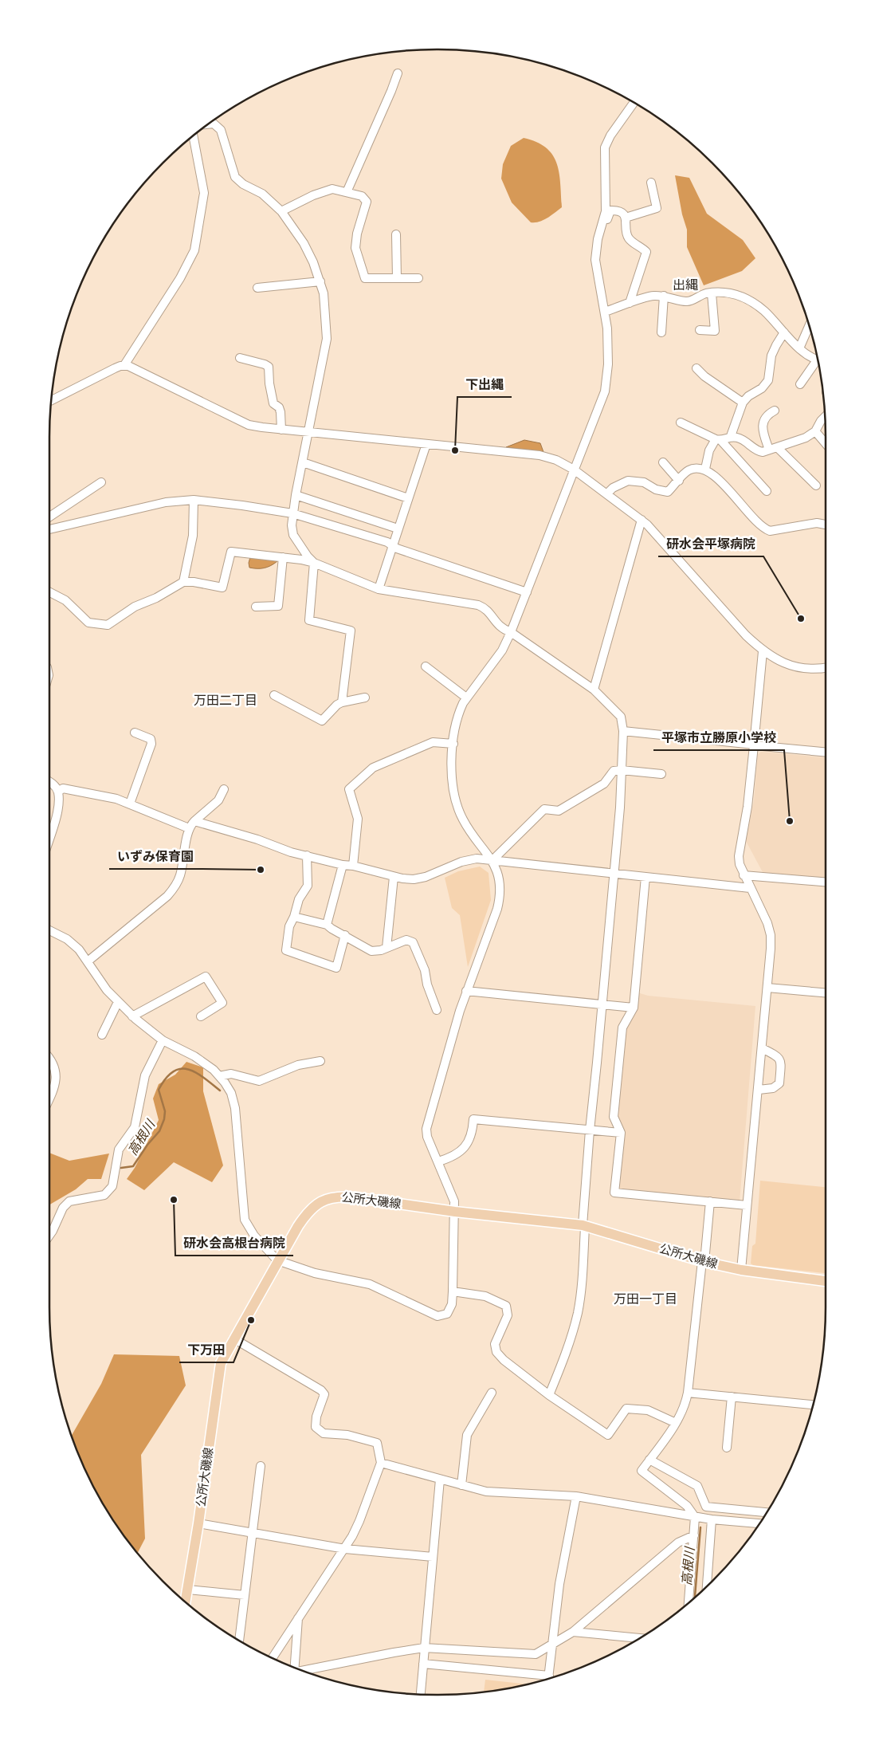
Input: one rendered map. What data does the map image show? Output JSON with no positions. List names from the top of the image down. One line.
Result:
{"streets":{"main road":["公所大磯線"]},"districts":["出縄","万田二丁目","万田一丁目"],"water":["高根川"],"places":["下出縄","研水会平塚病院","平塚市立勝原小学校","いずみ保育園","研水会高根台病院","下万田"]}
